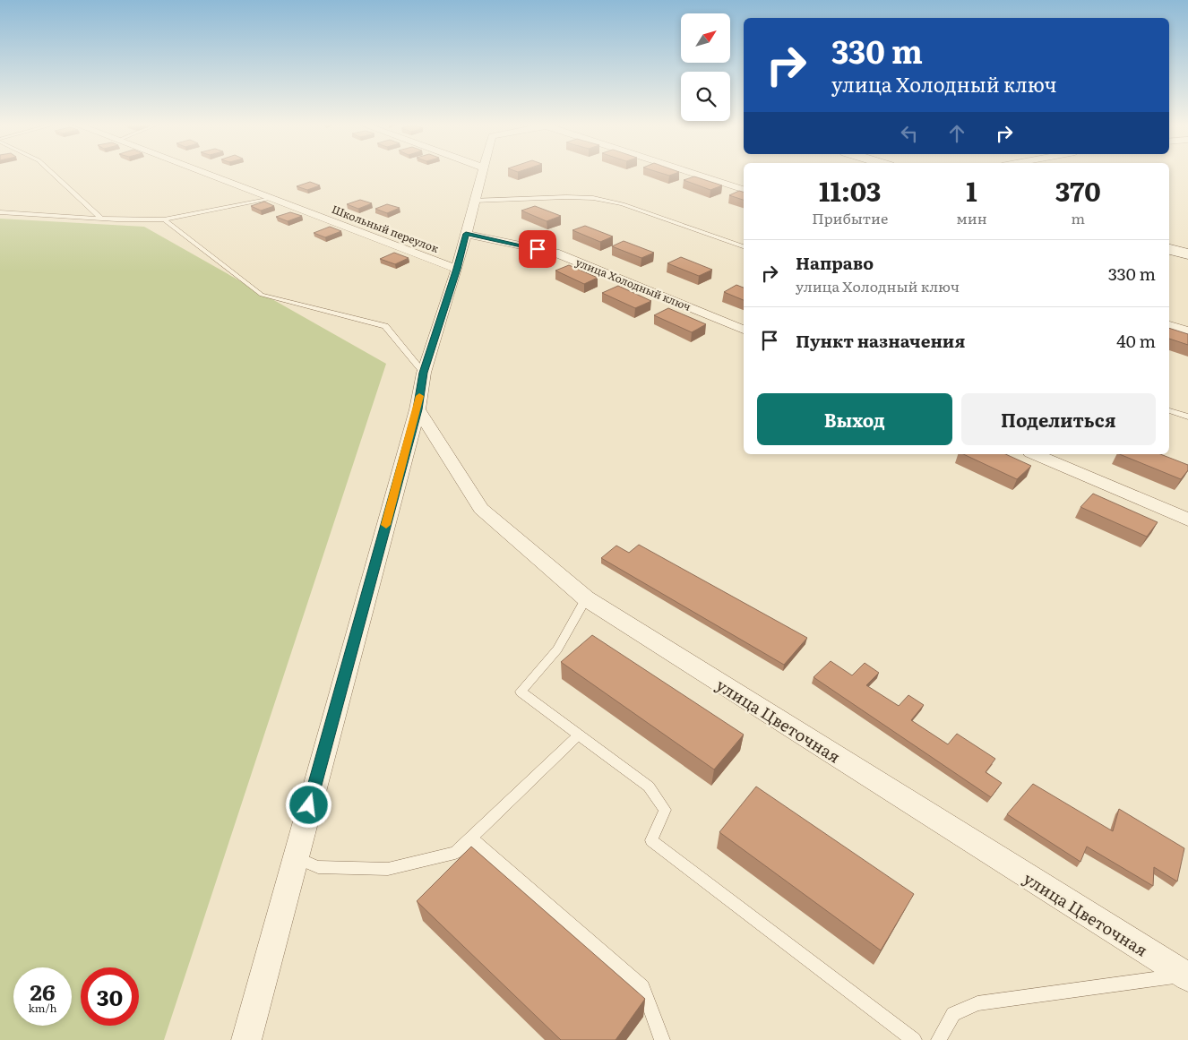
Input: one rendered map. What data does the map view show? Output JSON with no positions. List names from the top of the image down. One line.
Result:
{"streets":{"street":["Школьный переулок","улица Холодный ключ","улица Цветочная"]},"north":"top right","page":{"turn":["330 m","улица Холодный ключ"],"eta":["11:03","Прибытие","1","мин","370","m"],"list":[{"name":"Направо","note":"улица Холодный ключ","value":"330 m"},{"name":"Пункт назначения","value":"40 m"}],"buttons":["Выход","Поделиться"],"speed":"26 km/h","limit":"30"}}
